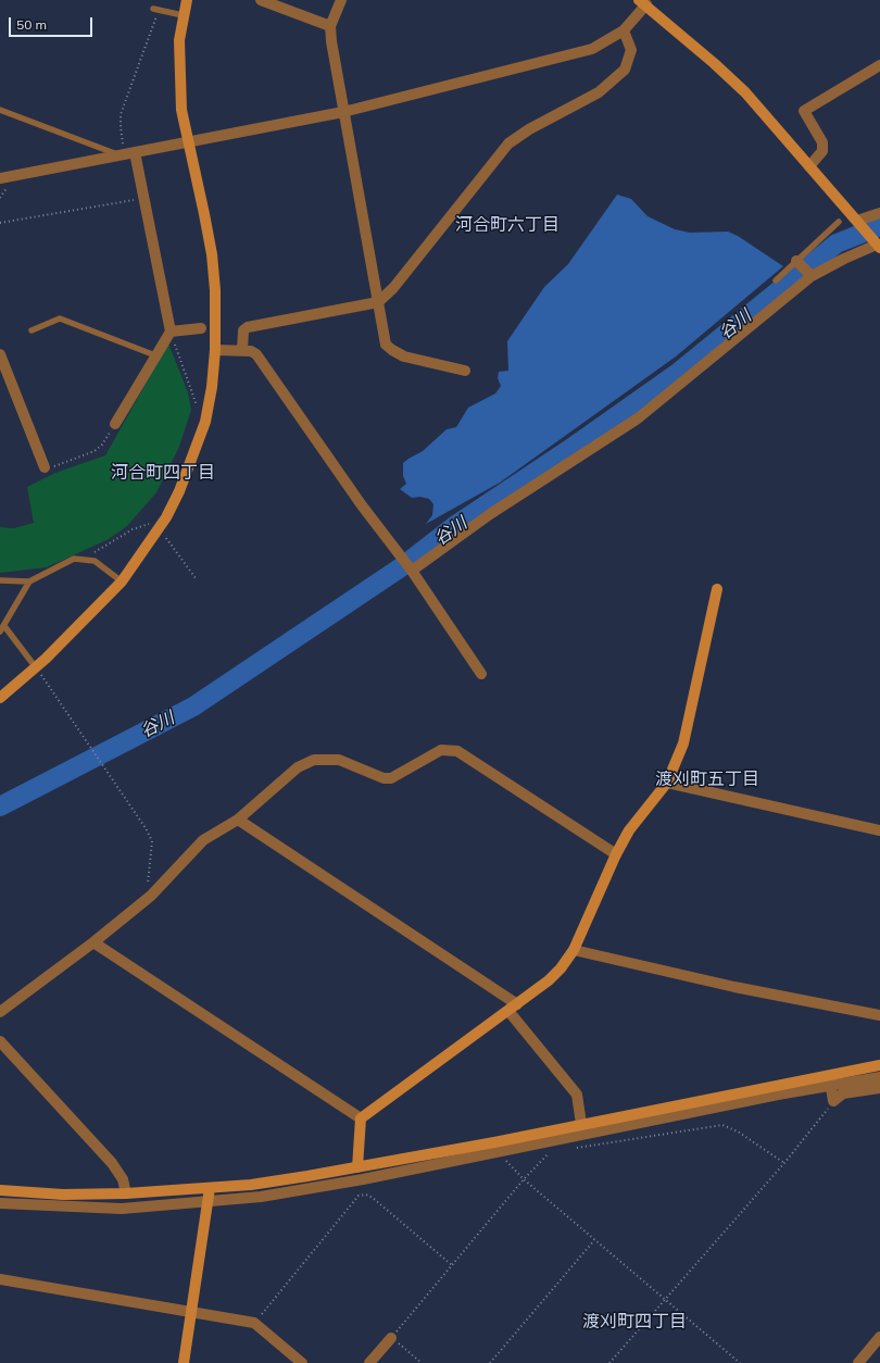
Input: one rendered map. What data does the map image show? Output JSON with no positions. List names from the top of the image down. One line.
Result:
{"districts":["河合町六丁目","河合町四丁目","渡刈町五丁目","渡刈町四丁目"],"water":["谷川"],"scale_bar":"50 m"}
